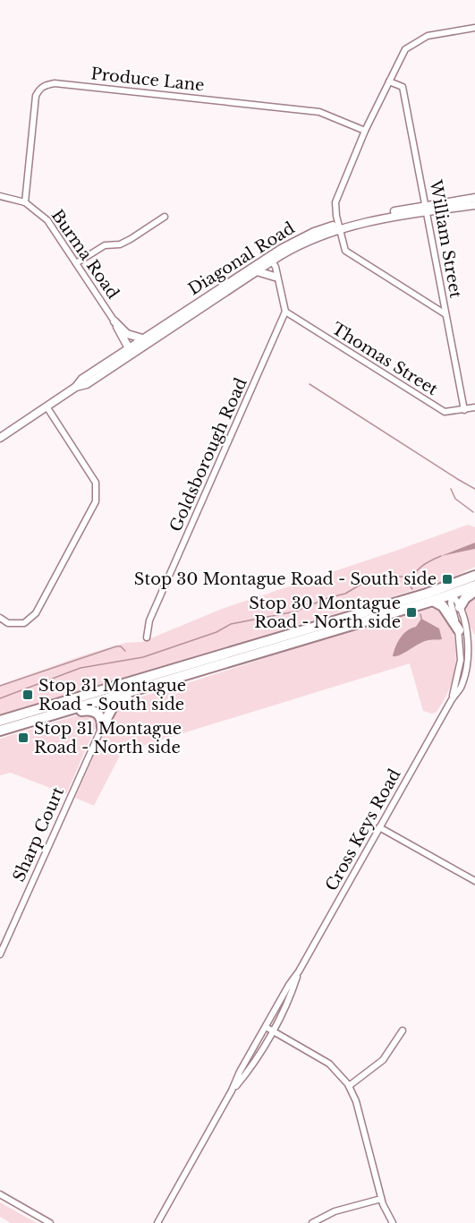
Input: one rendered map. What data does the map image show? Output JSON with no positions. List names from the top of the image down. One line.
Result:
{"streets":{"street":["Produce Lane","William Street","Burma Road","Diagonal Road","Thomas Street","Goldsborough Road","Cross Keys Road","Sharp Court"]},"crossings":[["Produce Lane","Burma Road"],["William Street","Diagonal Road"],["William Street","Thomas Street"],["Thomas Street","Goldsborough Road"]],"places":{"transit":["Stop 30 Montague Road - South side","Stop 30 Montague Road - North side","Stop 31 Montague Road - South side","Stop 31 Montague Road - North side"]}}
